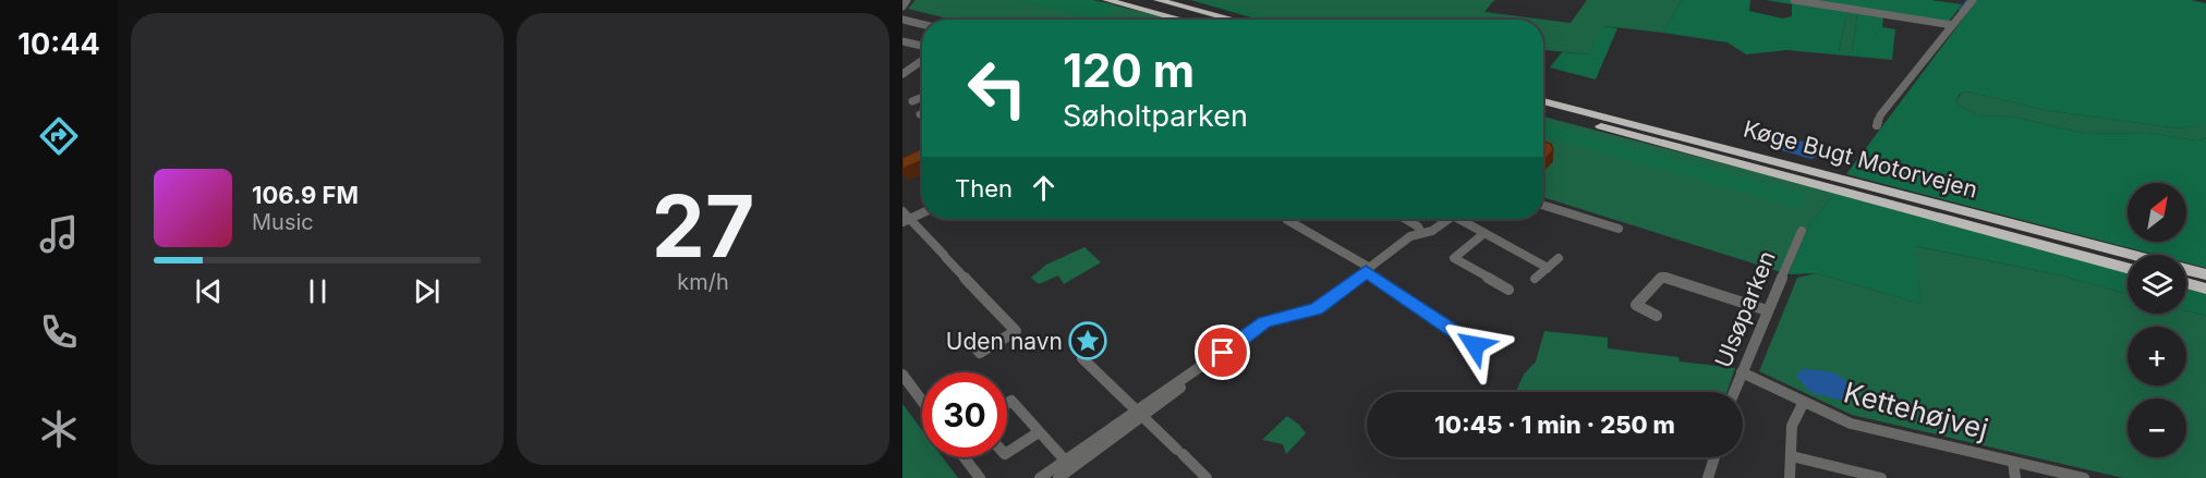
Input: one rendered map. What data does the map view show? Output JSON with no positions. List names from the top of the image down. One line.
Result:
{"streets":{"highway":["Køge Bugt Motorvejen"],"street":["Ulsøparken","Kettehøjvej"]},"crossings":[["Ulsøparken","Kettehøjvej"]],"places":{"place":["Uden navn"]},"north":"top right","page":{"tabs":"10:44","tile":["27","km/h"],"turn":["120 m","Søholtparken"],"then":"Then","song":["106.9 FM","Music"],"map_buttons":["+","−"],"limit":"30","trip":"10:45 · 1 min · 250 m"}}
